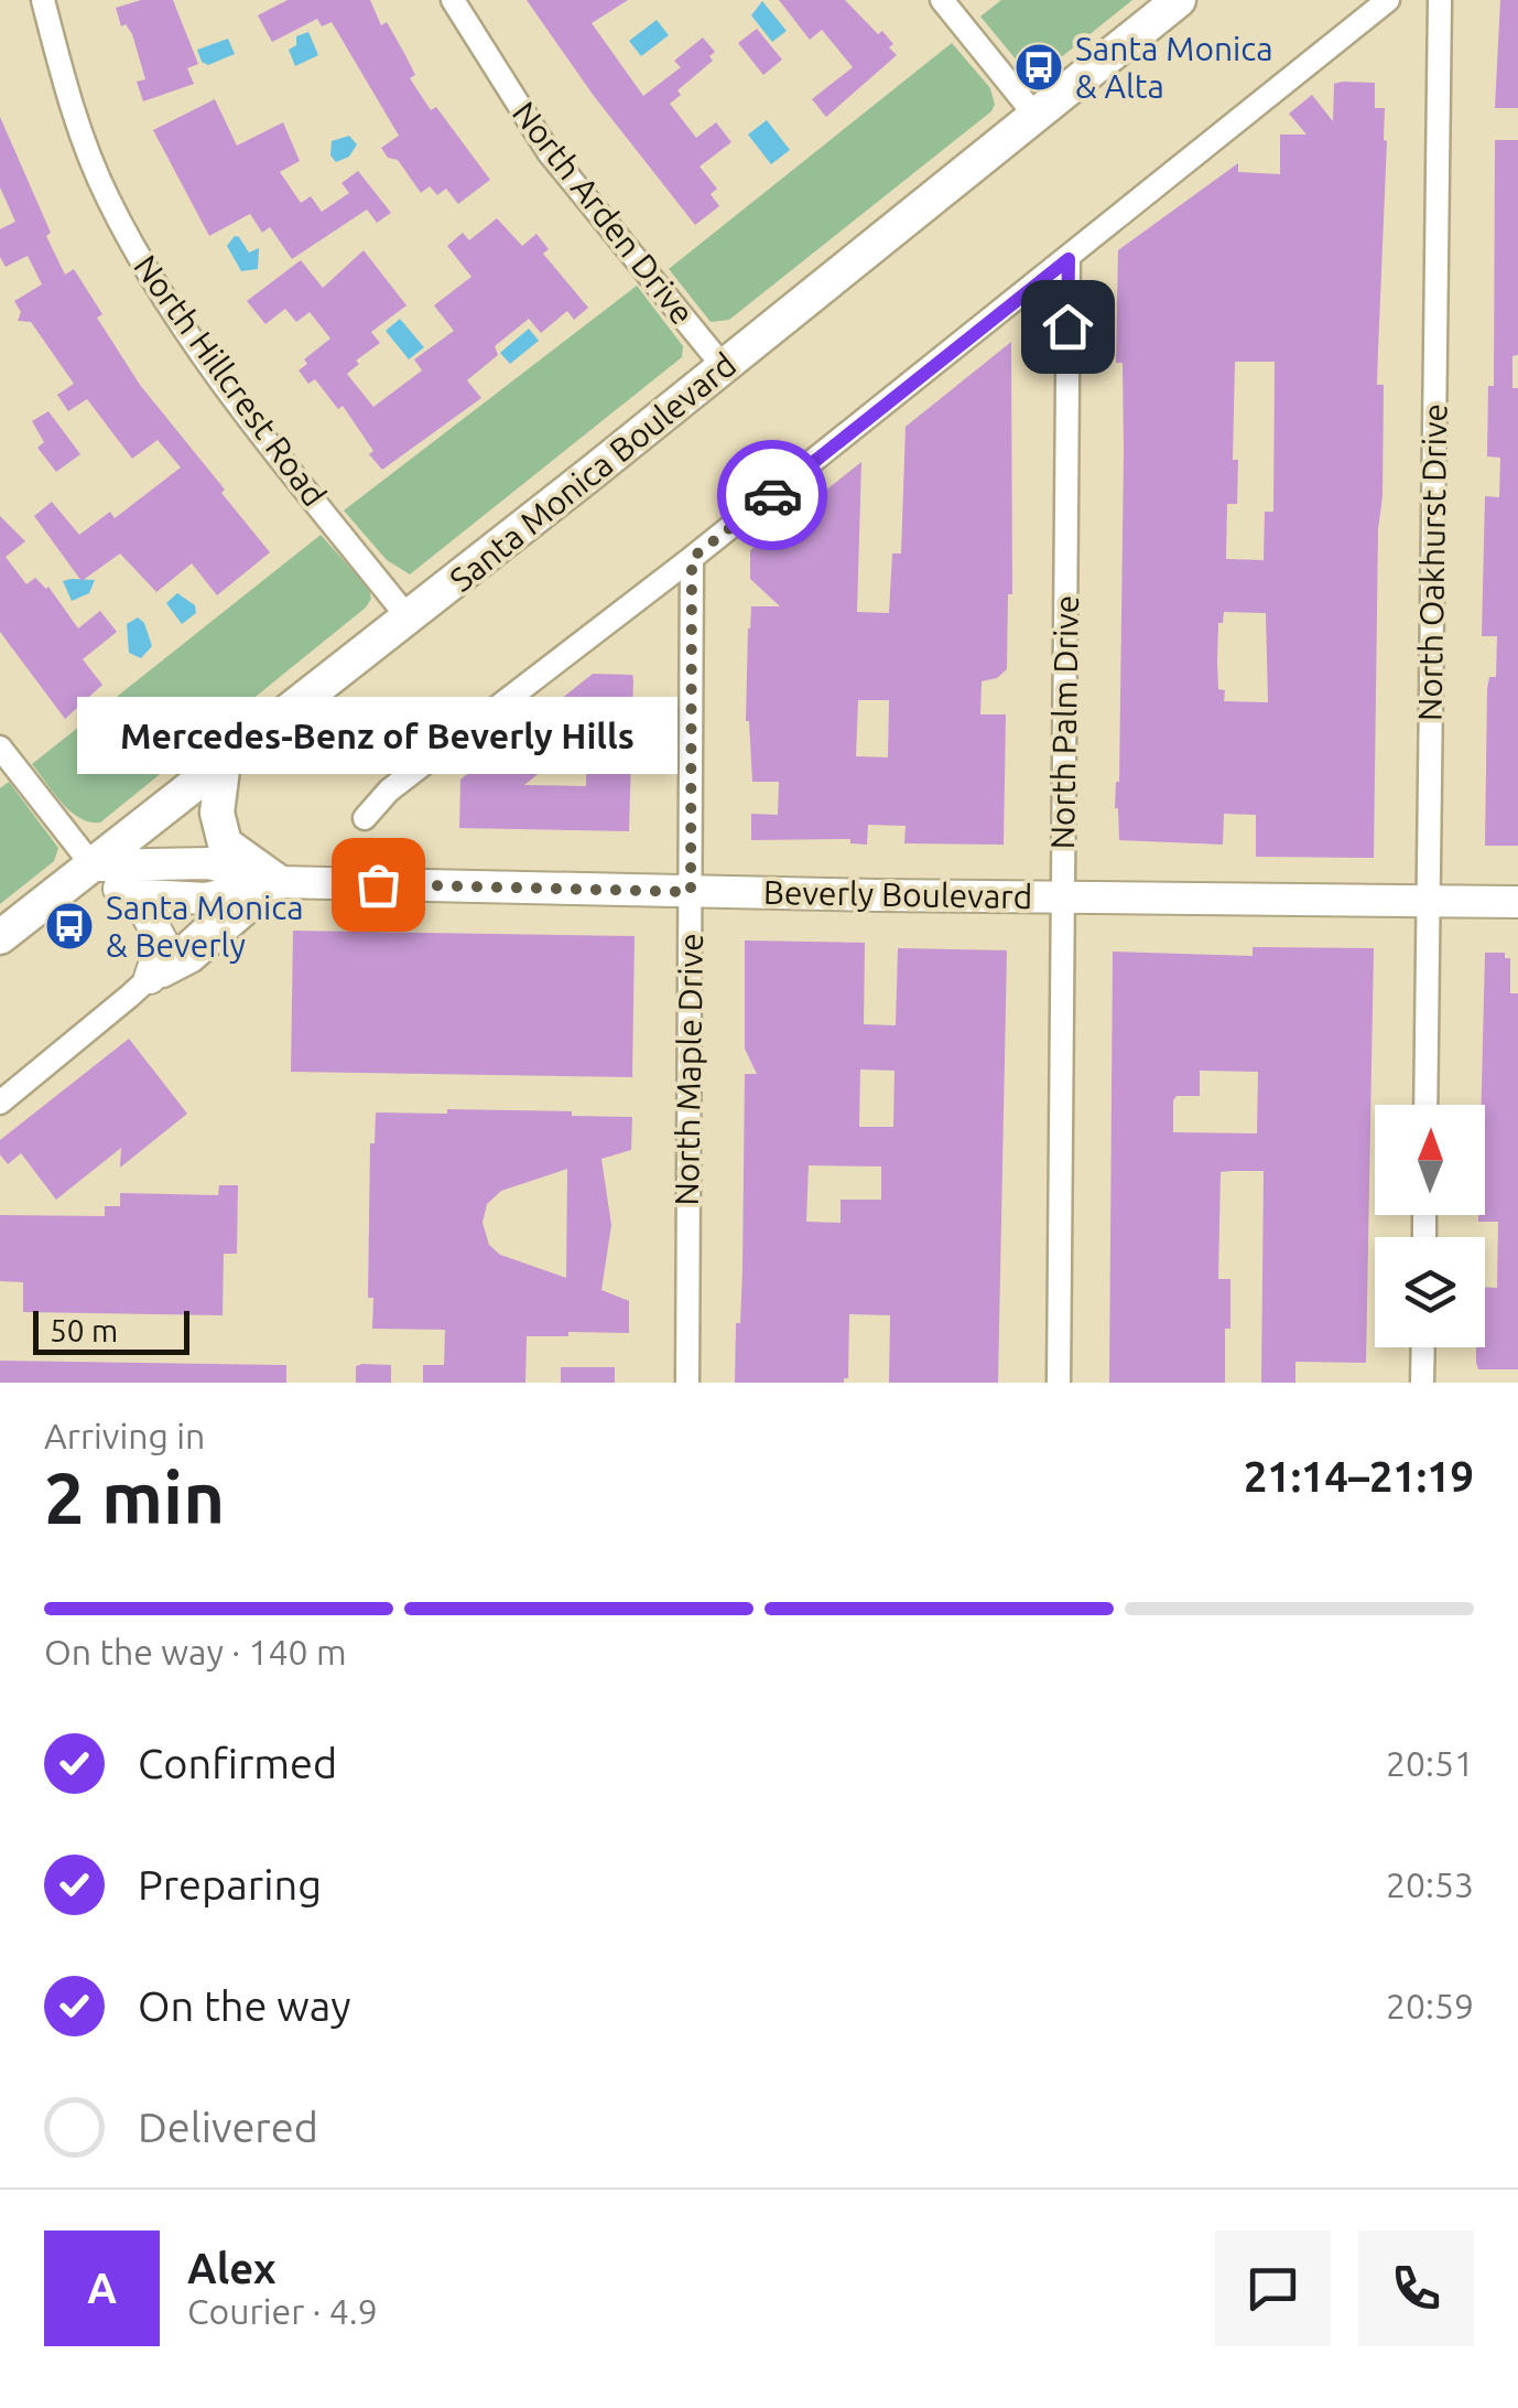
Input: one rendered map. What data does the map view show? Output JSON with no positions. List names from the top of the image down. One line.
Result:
{"streets":{"main road":["Santa Monica Boulevard","Beverly Boulevard"],"street":["North Arden Drive","North Hillcrest Road","North Oakhurst Drive","North Palm Drive","North Maple Drive"]},"crossings":[["North Arden Drive","Santa Monica Boulevard"],["North Hillcrest Road","Santa Monica Boulevard"],["Santa Monica Boulevard","Beverly Boulevard"],["North Oakhurst Drive","Beverly Boulevard"],["North Palm Drive","Beverly Boulevard"],["Beverly Boulevard","North Maple Drive"]],"places":{"bus stop":["Santa Monica & Alta","Santa Monica & Beverly"],"other":["Mercedes-Benz of Beverly Hills"]},"scale_bar":"50 m","north":"top","page":{"bubble":"Mercedes-Benz of Beverly Hills","scale":"50 m","heading":["2 min","Arriving in","21:14–21:19"],"panel":["Alex","Courier · 4.9"],"bar":"On the way · 140 m","list":[["Confirmed","20:51"],["Preparing","20:53"],["On the way","20:59"],"Delivered"],"round":"A"}}
